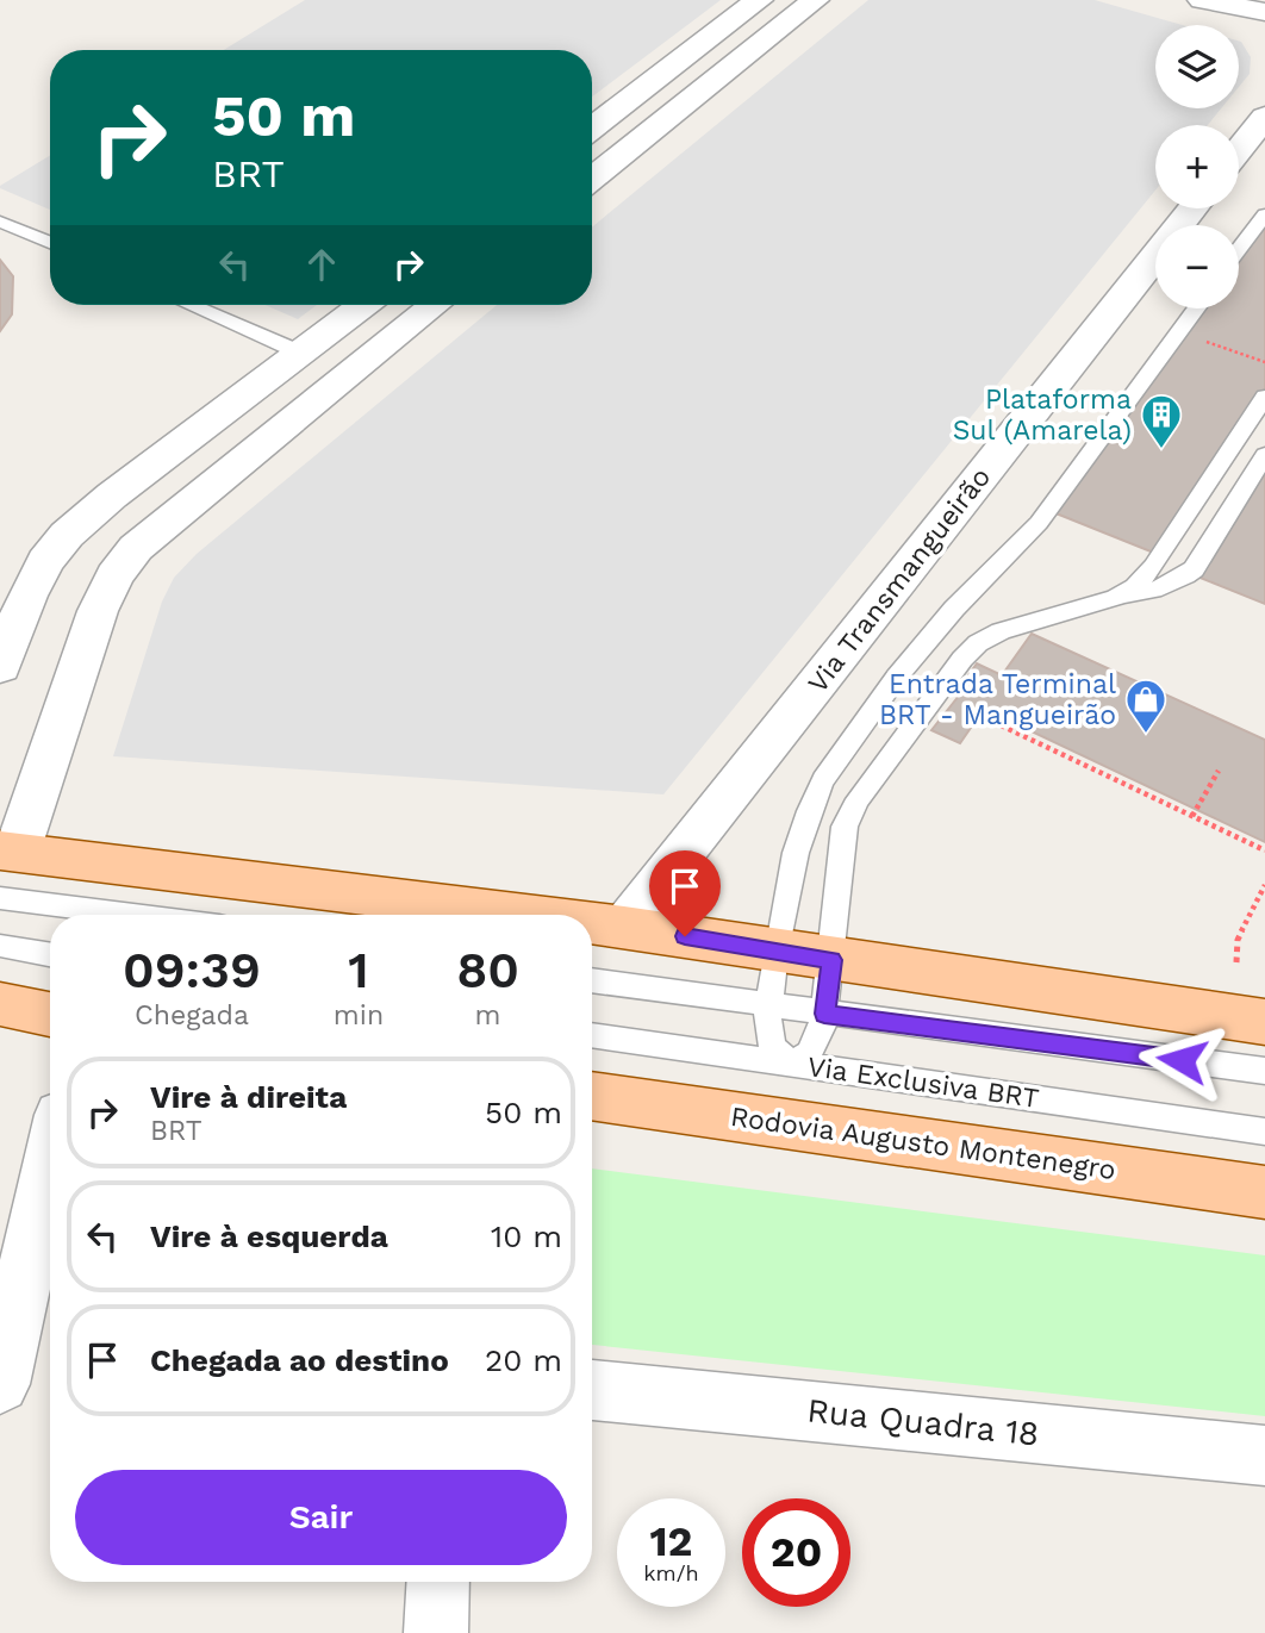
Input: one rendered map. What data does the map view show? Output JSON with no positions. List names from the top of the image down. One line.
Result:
{"streets":{"main road":["Rodovia Augusto Montenegro"],"street":["Via Transmangueirão","Rua Quadra 18"],"lane":["Via Exclusiva BRT"]},"places":{"building":["Plataforma Sul (Amarela)"],"shop":["Entrada Terminal BRT - Mangueirão"]},"page":{"map_buttons":["+","−"],"turn":["50 m","BRT"],"eta":["09:39","Chegada","1","min","80","m"],"list":[{"name":"Vire à direita","note":"BRT","value":"50 m"},{"name":"Vire à esquerda","value":"10 m"},{"name":"Chegada ao destino","value":"20 m"}],"buttons":"Sair","speed":"12 km/h","limit":"20"}}
